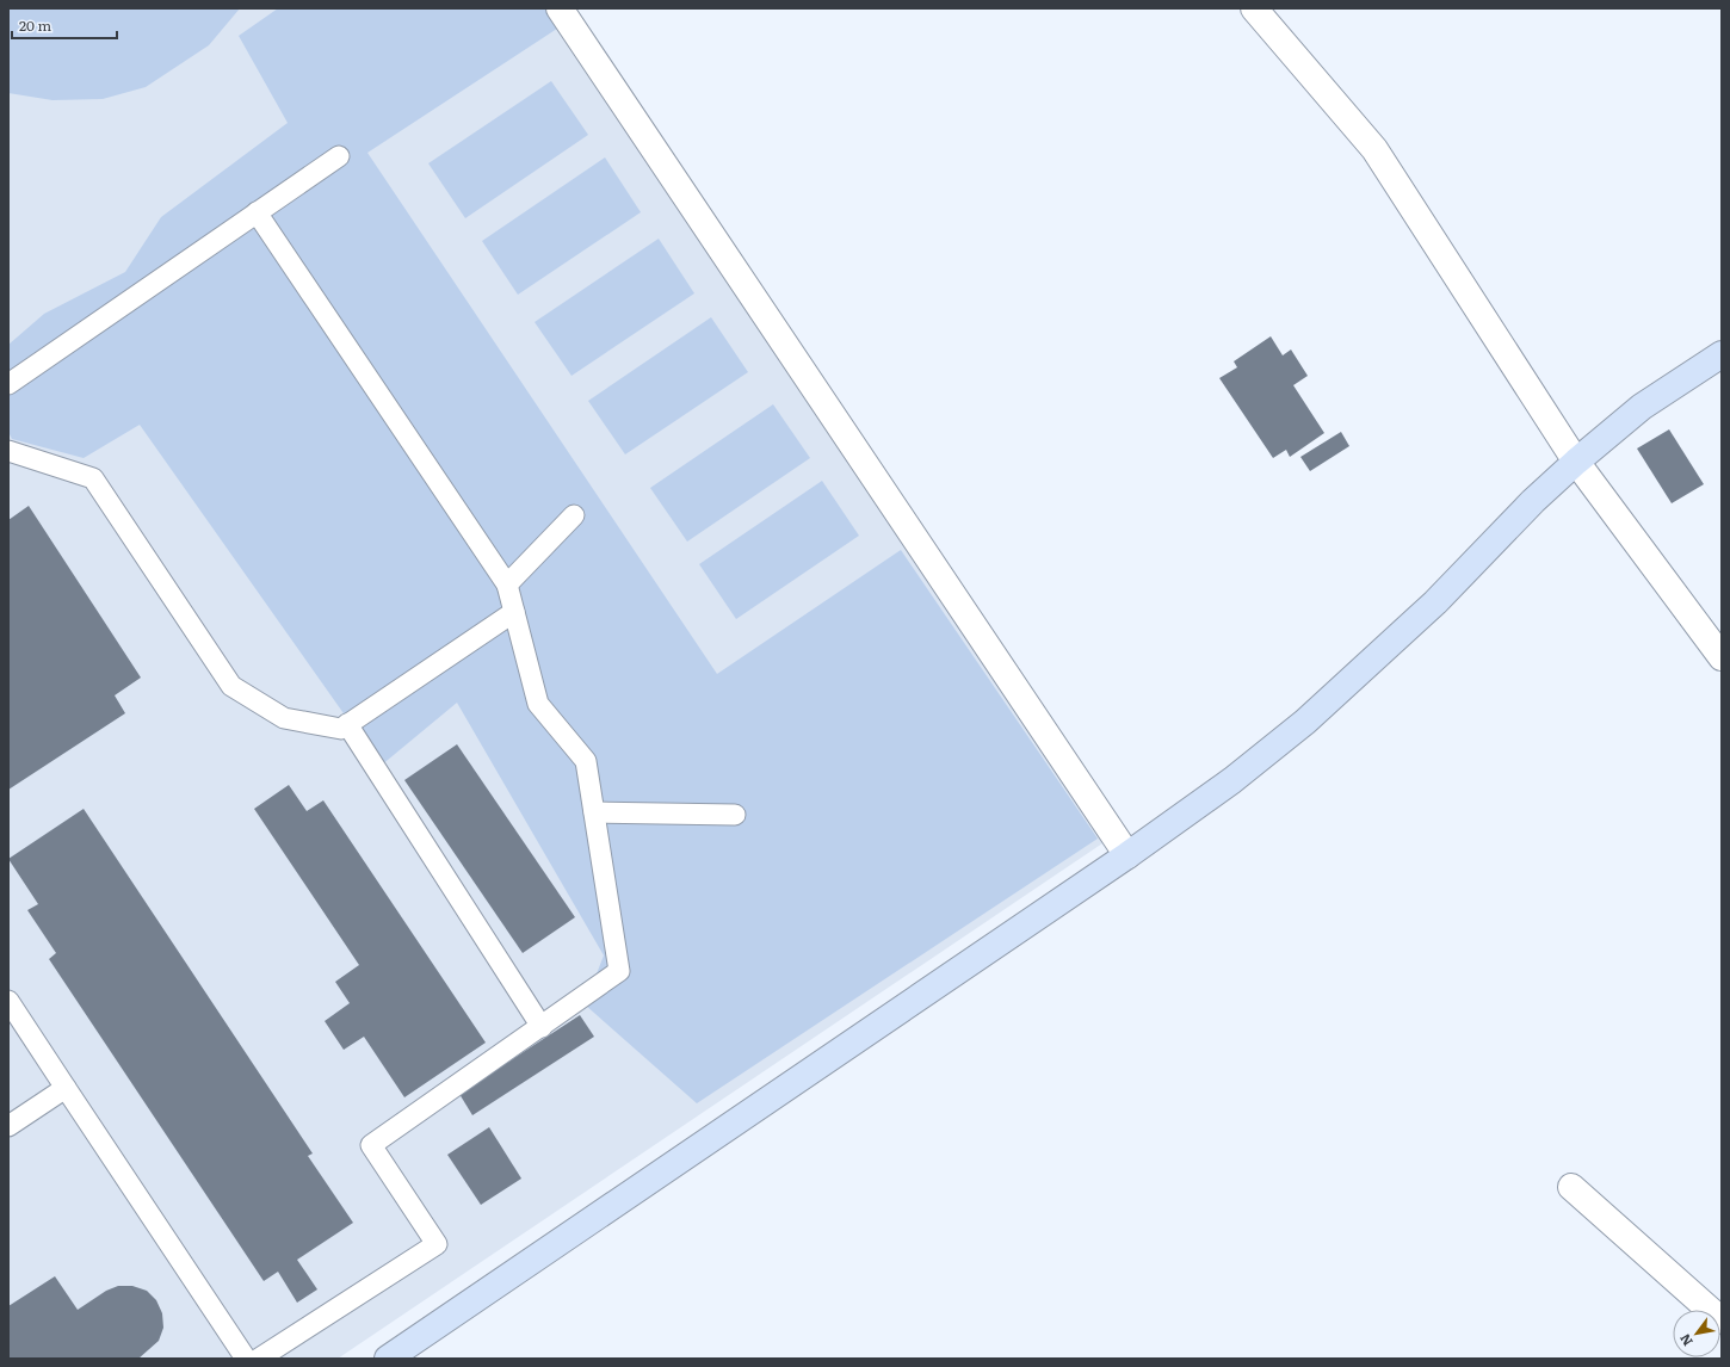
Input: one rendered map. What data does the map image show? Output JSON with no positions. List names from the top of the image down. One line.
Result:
{"scale_bar":"20 m","north":"bottom left"}
